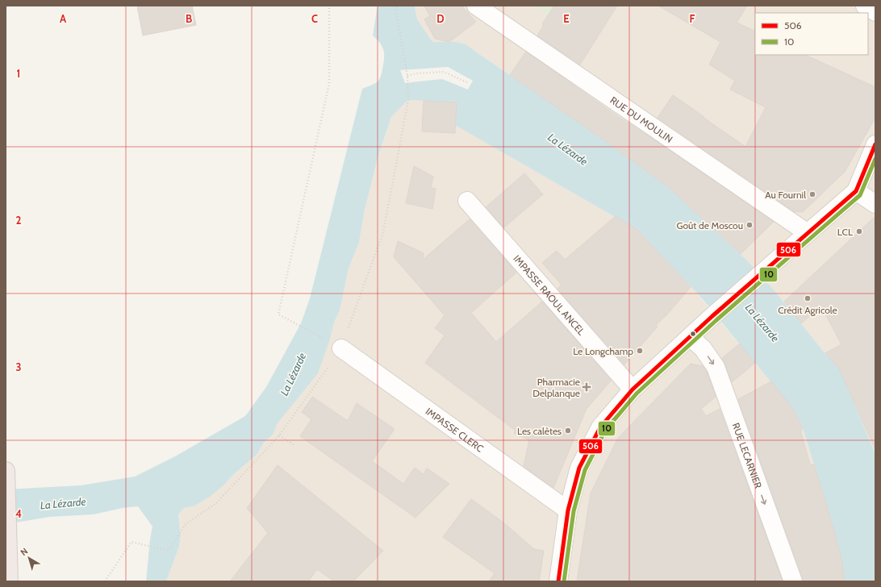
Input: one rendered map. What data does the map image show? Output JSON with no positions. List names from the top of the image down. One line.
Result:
{"streets":{"street":["RUE DU MOULIN","IMPASSE RAOUL ANCEL","IMPASSE CLERC","RUE LECARNIER"]},"one_way":["RUE LECARNIER"],"water":["La Lézarde"],"places":{"other":["Au Fournil","Goût de Moscou","LCL","Crédit Agricole","Le Longchamp","Les calètes"],"health":["Pharmacie Delplanque"]},"lines":["transit line 506","transit line 10"],"legend":["506","10"],"north":"top left","grid":{"columns":["A","B","C","D","E","F"],"rows":["1","2","3","4"]}}
